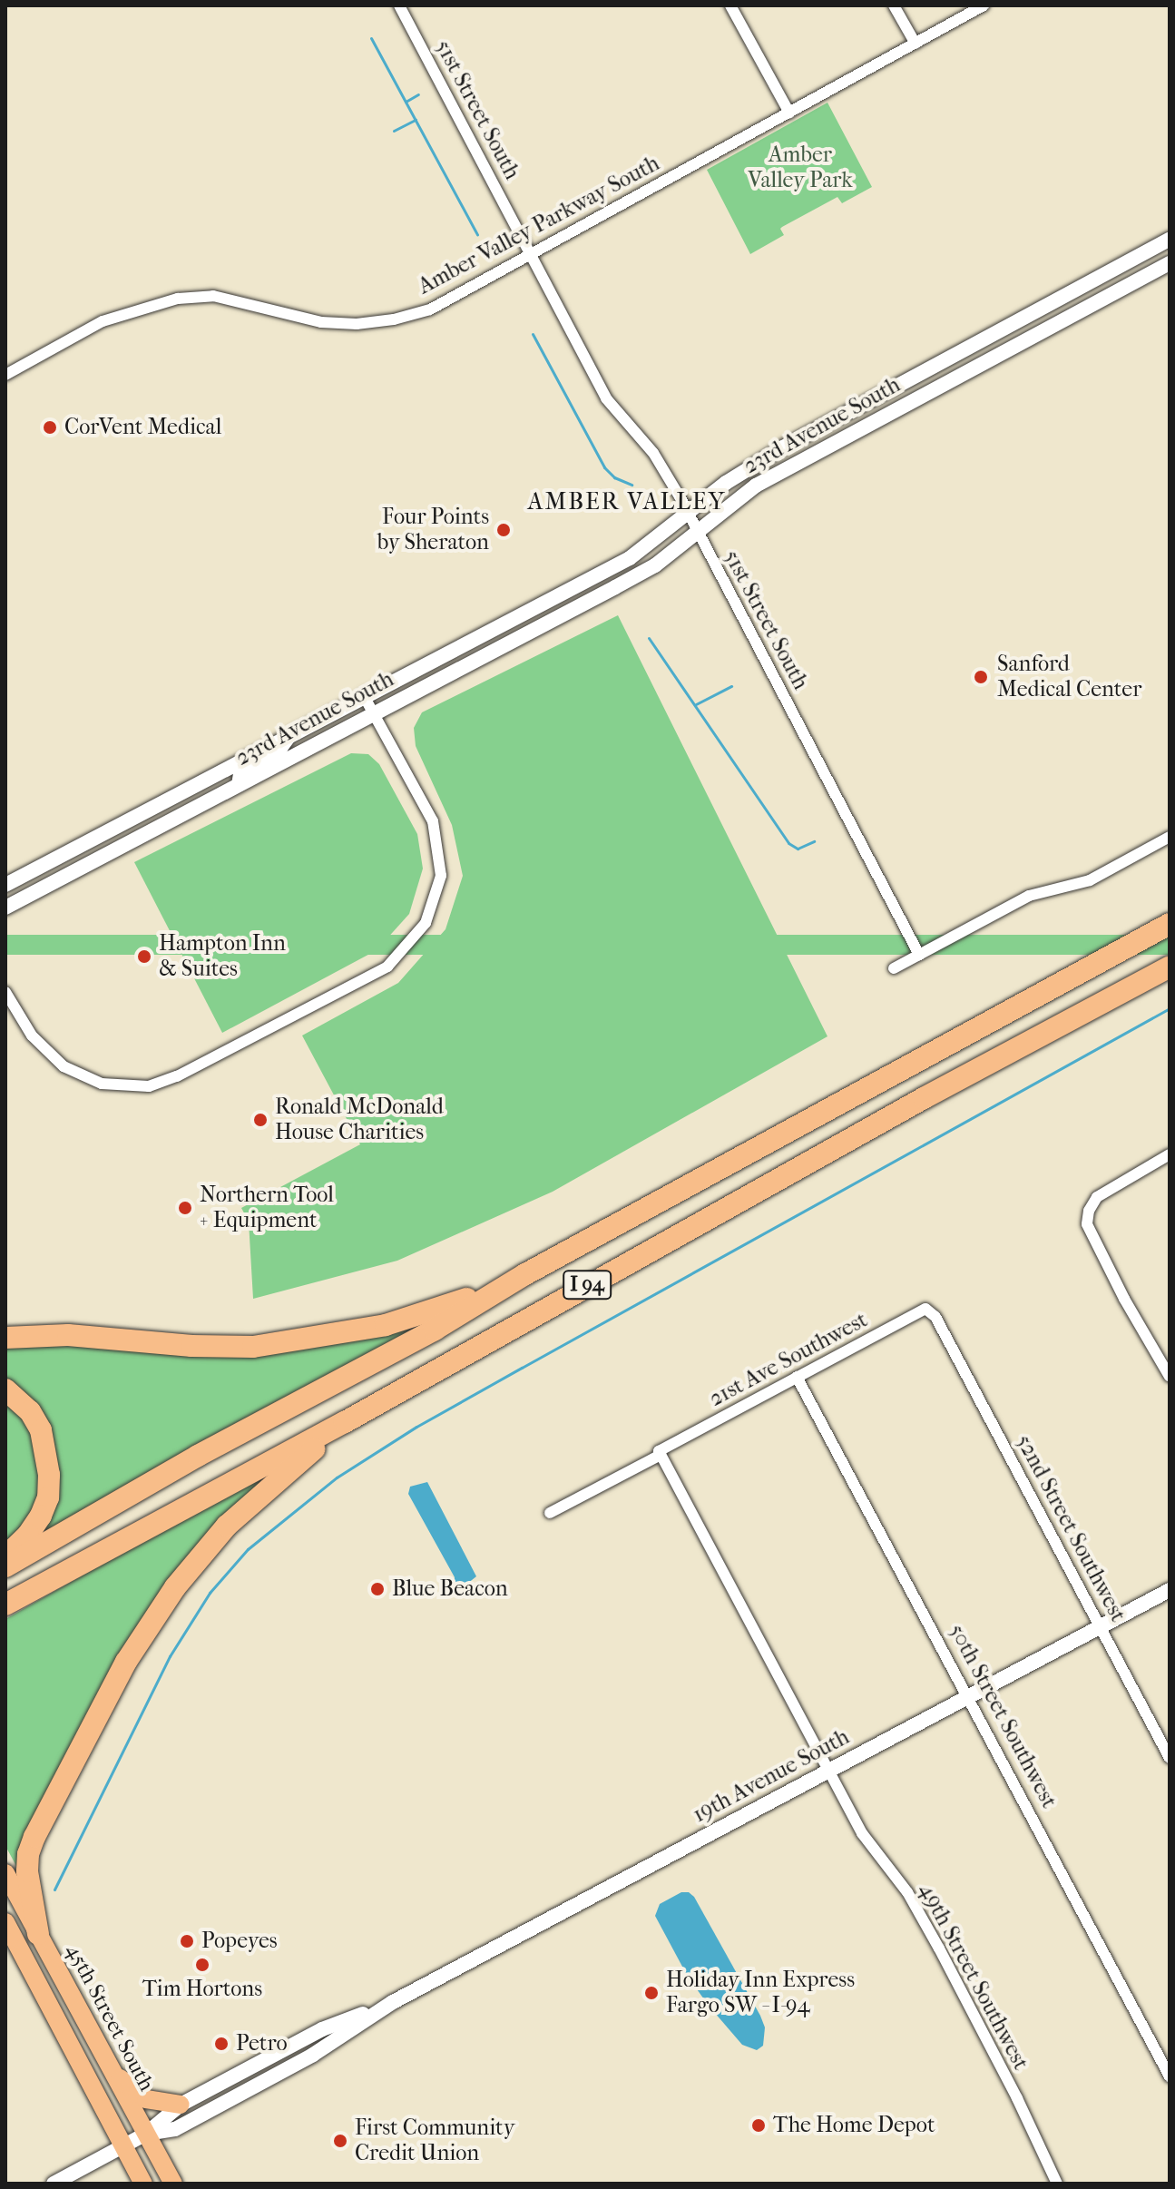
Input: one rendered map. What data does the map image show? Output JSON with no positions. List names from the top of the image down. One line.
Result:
{"streets":{"highway":["I 94"],"main road":["45th Street South"],"street":["51st Street South","Amber Valley Parkway South","23rd Avenue South","21st Ave Southwest","52nd Street Southwest","50th Street Southwest","19th Avenue South","49th Street Southwest"]},"crossings":[["51st Street South","Amber Valley Parkway South"],["51st Street South","23rd Avenue South"],["21st Ave Southwest","52nd Street Southwest"],["21st Ave Southwest","50th Street Southwest"],["21st Ave Southwest","49th Street Southwest"],["52nd Street Southwest","19th Avenue South"],["50th Street Southwest","19th Avenue South"],["19th Avenue South","49th Street Southwest"],["19th Avenue South","45th Street South"]],"districts":["AMBER VALLEY"],"parks":["Amber Valley Park"],"places":["CorVent Medical","Four Points by Sheraton","Sanford Medical Center","Hampton Inn & Suites","Ronald McDonald House Charities","Northern Tool + Equipment","Blue Beacon","Popeyes","Tim Hortons","Holiday Inn Express Fargo SW - I-94","Petro","The Home Depot","First Community Credit Union"]}
